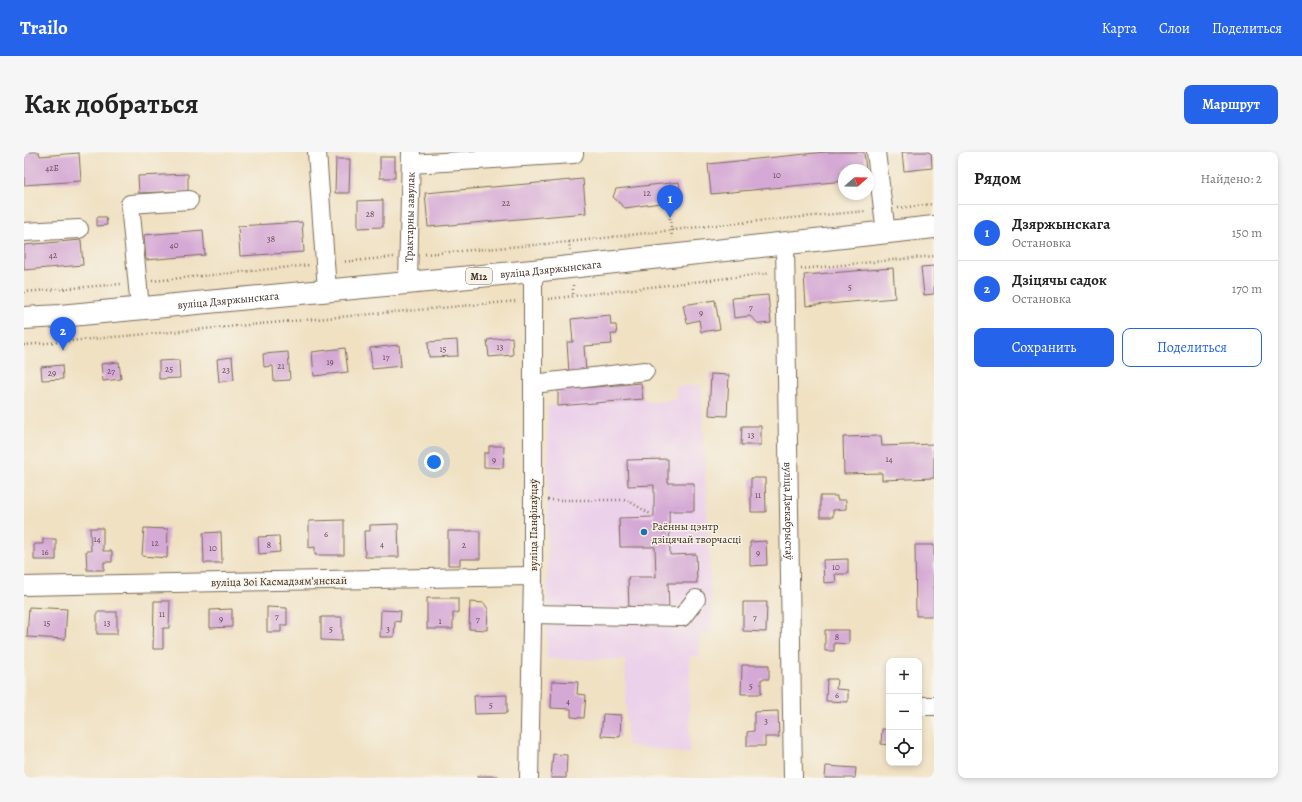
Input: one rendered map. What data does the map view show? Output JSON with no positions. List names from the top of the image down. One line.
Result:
{"streets":{"main road":["вуліца Дзяржынскага","М12"],"street":["Трактарны завулак","вуліца Дзекабрыстаў","вуліца Панфілаўцаў","вуліца Зоі Касмадзямʼянскай"]},"crossings":[["Трактарны завулак","вуліца Дзяржынскага"],["вуліца Дзяржынскага","вуліца Дзекабрыстаў"],["вуліца Дзяржынскага","вуліца Панфілаўцаў"],["вуліца Панфілаўцаў","вуліца Зоі Касмадзямʼянскай"]],"places":["Раённы цэнтр дзіцячай творчасці"],"house_numbers":["42Б","10","12","22","28","38","40","42","5","7","9","13","15","17","19","21","25","23","27","29","13","14","9","11","6","14","12","4","8","2","10","16","9","10","11","7","7","9","7","1","15","13","5","3","8","5","6","4","5","3"],"north":"right","page":{"header":"Trailo","nav":["Карта","Слои","Поделиться"],"title":"Как добраться","buttons":["Маршрут",["Сохранить","Поделиться"]],"heading":["Рядом","Найдено: 2"],"pins":["1","2"],"list":[{"mark":"1","name":"Дзяржынскага","note":"Остановка","value":"150 m"},{"mark":"2","name":"Дзіцячы садок","note":"Остановка","value":"170 m"}],"map_buttons":["+","−"]}}
